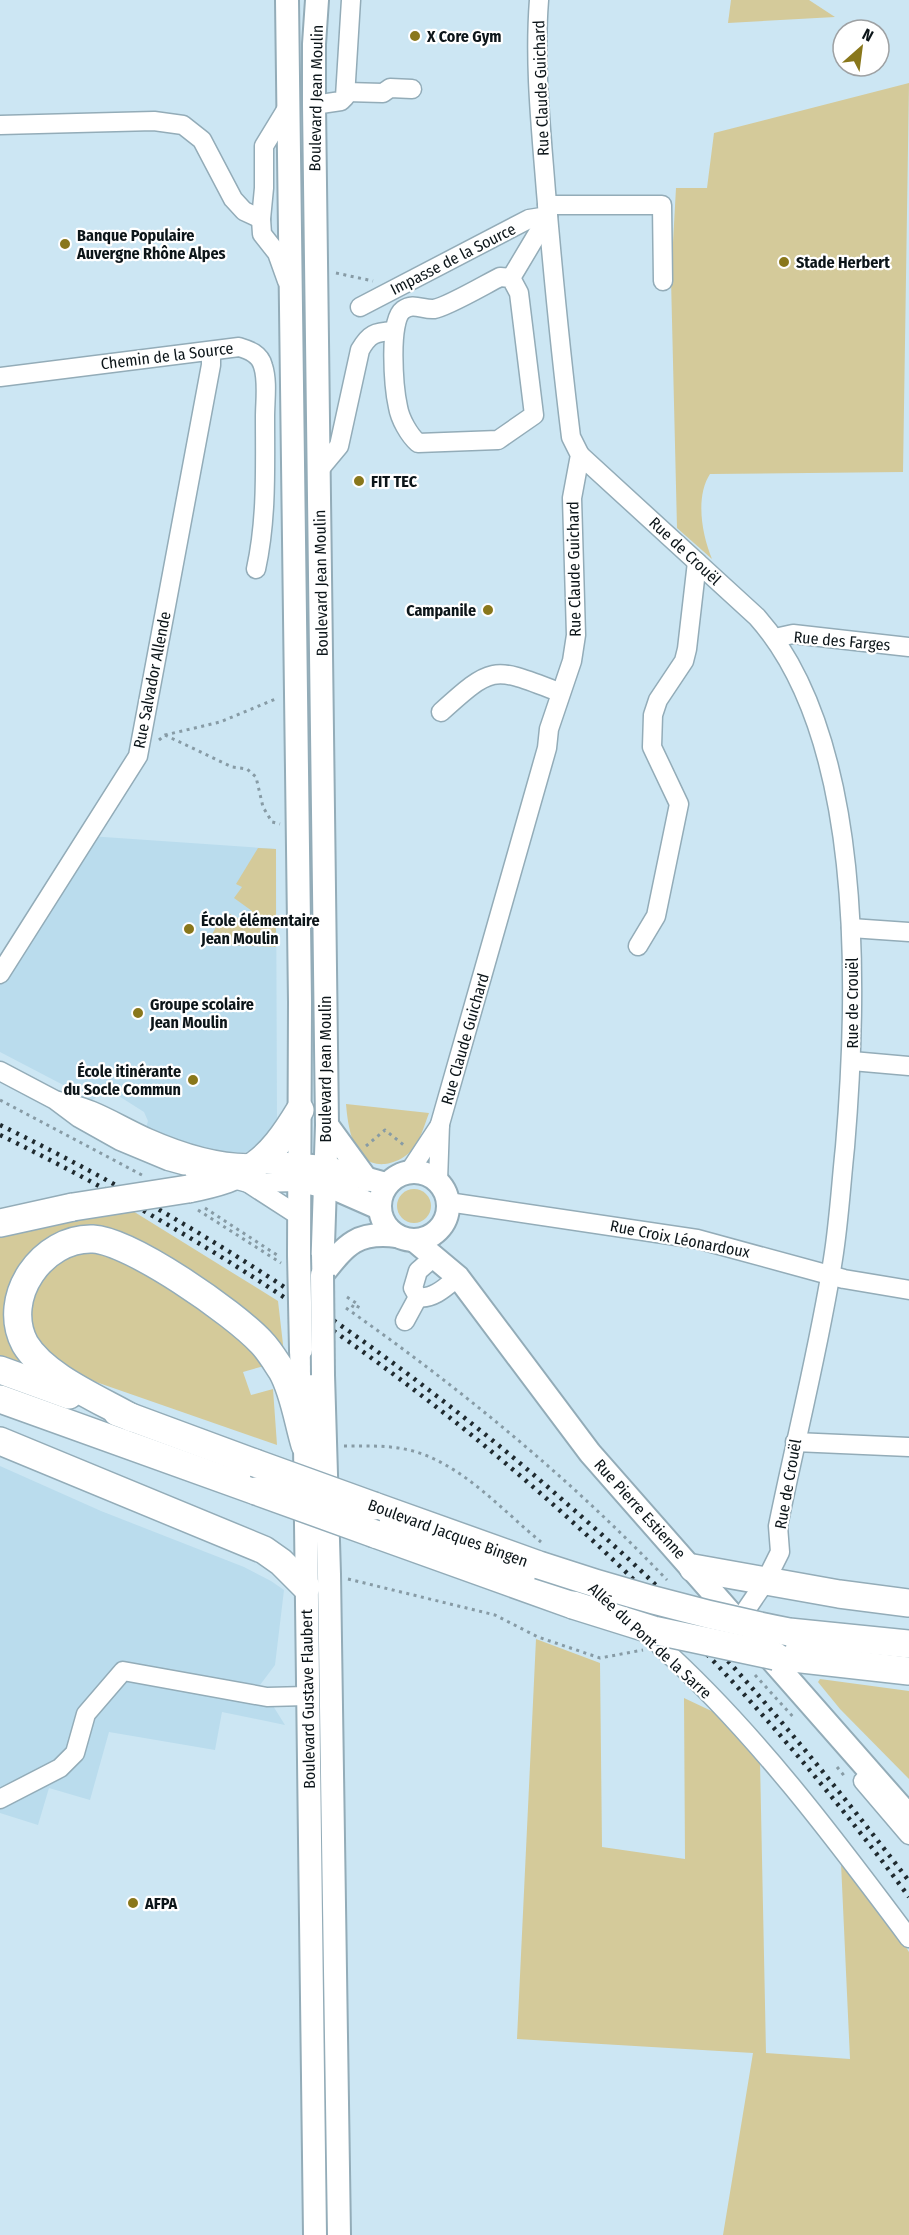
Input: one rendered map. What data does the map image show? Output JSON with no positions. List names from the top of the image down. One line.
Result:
{"streets":{"highway":["Boulevard Jacques Bingen"],"main road":["Boulevard Jean Moulin","Rue Pierre Estienne","Boulevard Gustave Flaubert"],"street":["Rue Claude Guichard","Impasse de la Source","Chemin de la Source","Rue de Crouël","Rue des Farges","Rue Salvador Allende","Rue Croix Léonardoux","Allée du Pont de la Sarre"]},"crossings":[["Rue Claude Guichard","Impasse de la Source"],["Rue Claude Guichard","Rue de Crouël"],["Rue Claude Guichard","Rue Croix Léonardoux"],["Rue Claude Guichard","Rue Pierre Estienne"],["Boulevard Jean Moulin","Boulevard Gustave Flaubert"],["Chemin de la Source","Rue Salvador Allende"],["Rue de Crouël","Rue des Farges"],["Rue de Crouël","Rue Croix Léonardoux"],["Rue de Crouël","Rue Pierre Estienne"],["Rue Croix Léonardoux","Rue Pierre Estienne"]],"places":["X Core Gym","Banque Populaire Auvergne Rhône Alpes","Stade Herbert","FIT TEC","Campanile","École élémentaire Jean Moulin","Groupe scolaire Jean Moulin","École itinérante du Socle Commun","AFPA"],"north":"top right"}
